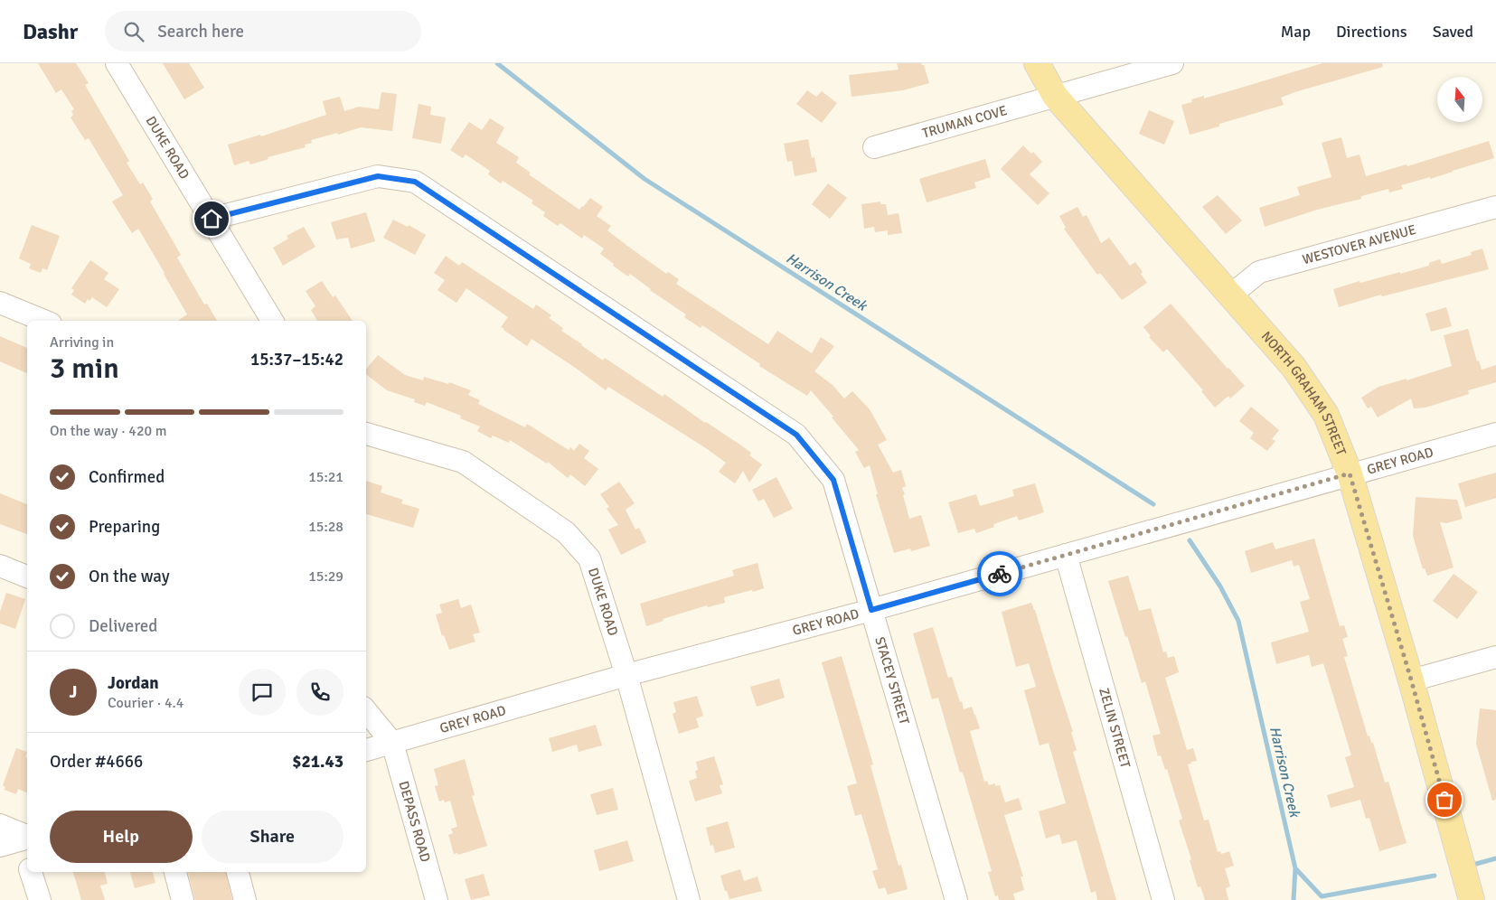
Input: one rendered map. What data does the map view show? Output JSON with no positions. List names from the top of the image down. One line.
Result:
{"streets":{"main road":["NORTH GRAHAM STREET"],"street":["TRUMAN COVE","DUKE ROAD","WESTOVER AVENUE","GREY ROAD","STACEY STREET","ZELIN STREET","DEPASS ROAD"]},"crossings":[["TRUMAN COVE","NORTH GRAHAM STREET"],["DUKE ROAD","GREY ROAD"],["DUKE ROAD","STACEY STREET"],["WESTOVER AVENUE","NORTH GRAHAM STREET"],["NORTH GRAHAM STREET","GREY ROAD"],["GREY ROAD","STACEY STREET"],["GREY ROAD","ZELIN STREET"],["GREY ROAD","DEPASS ROAD"]],"water":["Harrison Creek"],"north":"top","page":{"header":"Dashr","search":"Search here","nav":["Map","Directions","Saved"],"heading":["3 min","Arriving in","15:37–15:42"],"panel":["Jordan","Courier · 4.4","Order #4666","$21.43"],"bar":"On the way · 420 m","list":[["Confirmed","15:21"],["Preparing","15:28"],["On the way","15:29"],"Delivered"],"round":"J","buttons":["Help","Share"]}}
